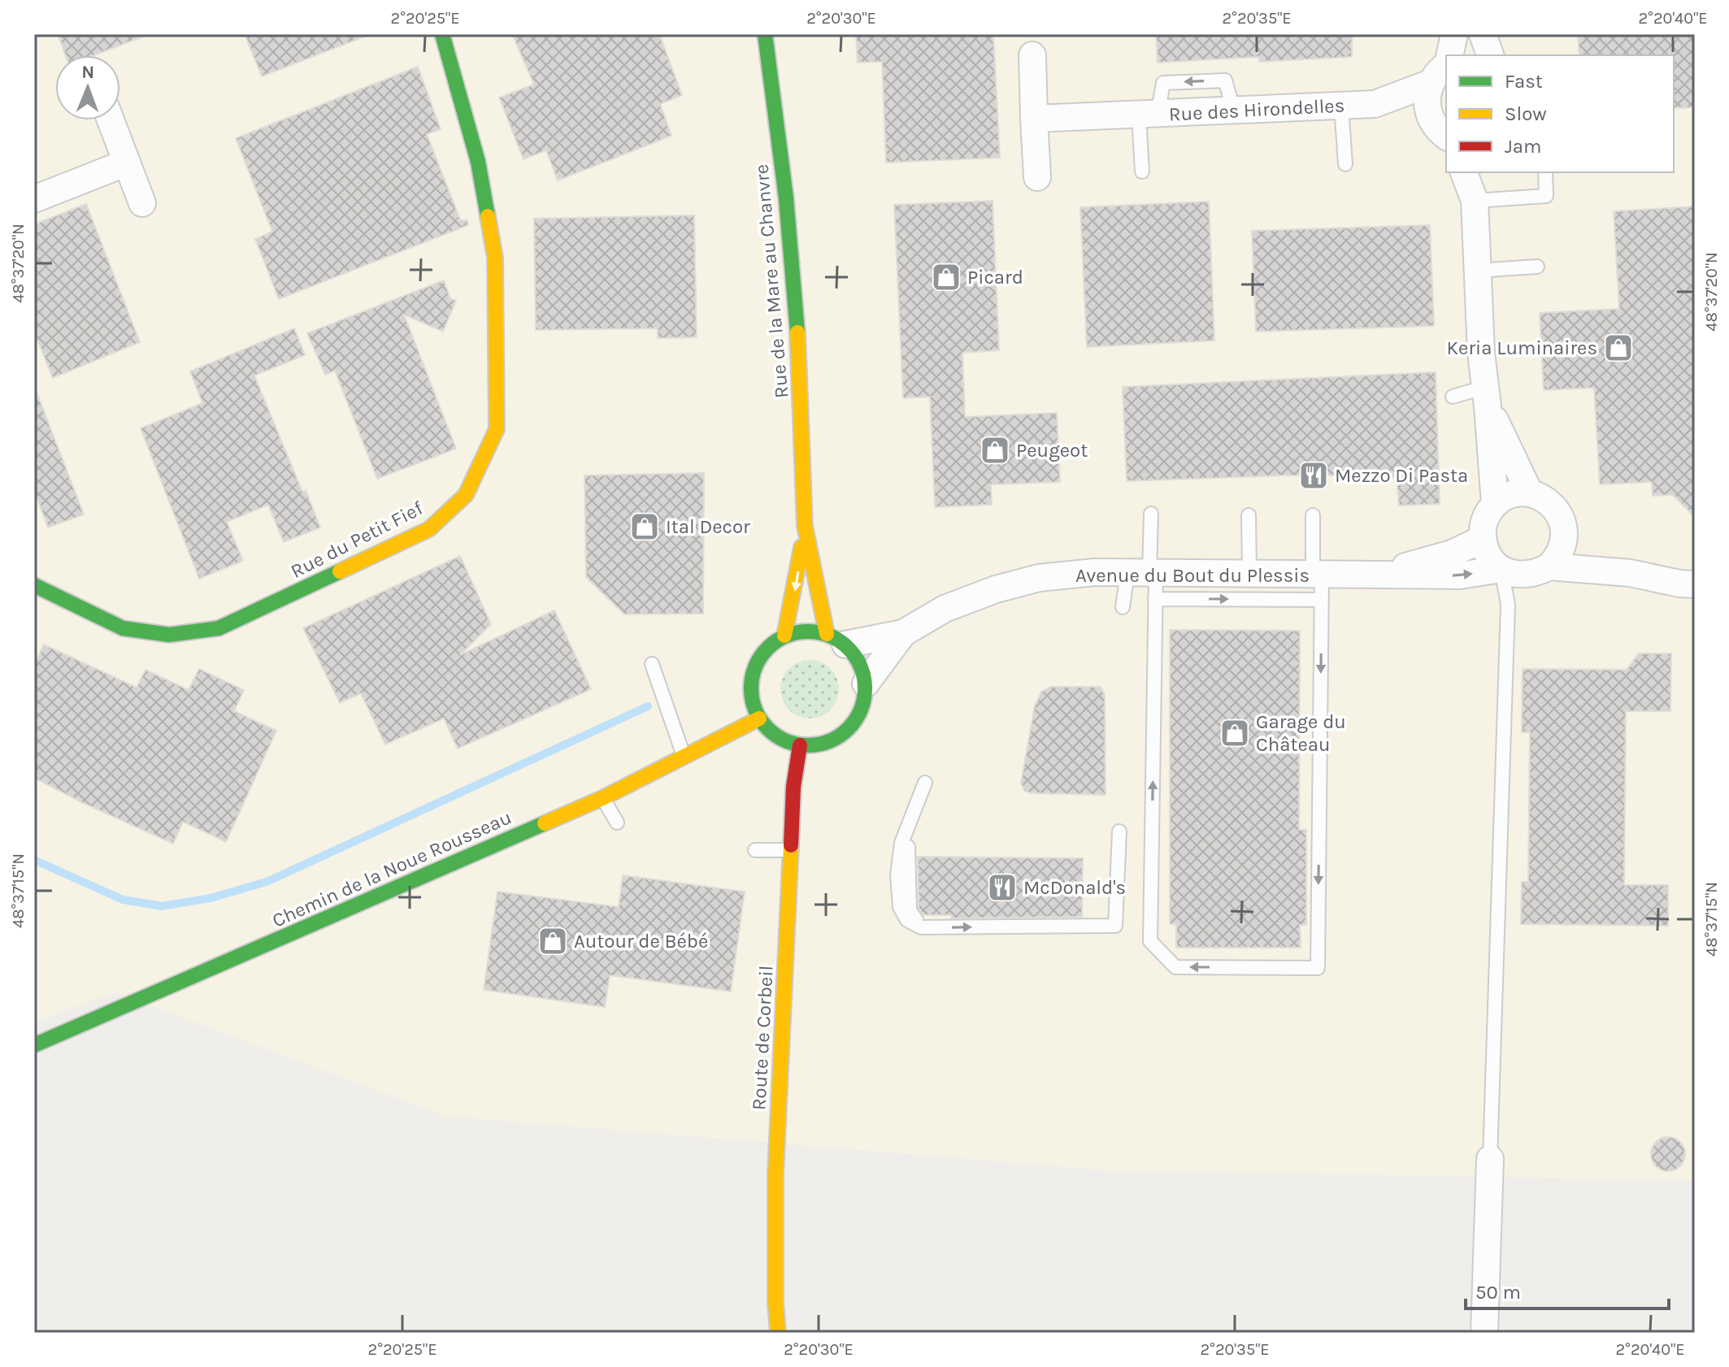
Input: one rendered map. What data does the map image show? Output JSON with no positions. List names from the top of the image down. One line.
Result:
{"streets":{"street":["Rue des Hirondelles","Rue de la Mare au Chanvre","Rue du Petit Fief","Avenue du Bout du Plessis","Chemin de la Noue Rousseau","Route de Corbeil"]},"crossings":[["Rue de la Mare au Chanvre","Avenue du Bout du Plessis"],["Rue de la Mare au Chanvre","Chemin de la Noue Rousseau"],["Rue de la Mare au Chanvre","Route de Corbeil"],["Avenue du Bout du Plessis","Chemin de la Noue Rousseau"],["Avenue du Bout du Plessis","Route de Corbeil"],["Chemin de la Noue Rousseau","Route de Corbeil"]],"places":{"shop":["Picard","Keria Luminaires","Peugeot","Ital Decor","Garage du Château","Autour de Bébé"],"restaurant":["Mezzo Di Pasta","McDonald's"]},"legend":["Fast","Slow","Jam"],"scale_bar":"50 m","north":"top","coordinates":["2°20'25\"E","2°20'30\"E","2°20'35\"E","2°20'40\"E","48°37'20\"N","48°37'15\"N"]}
